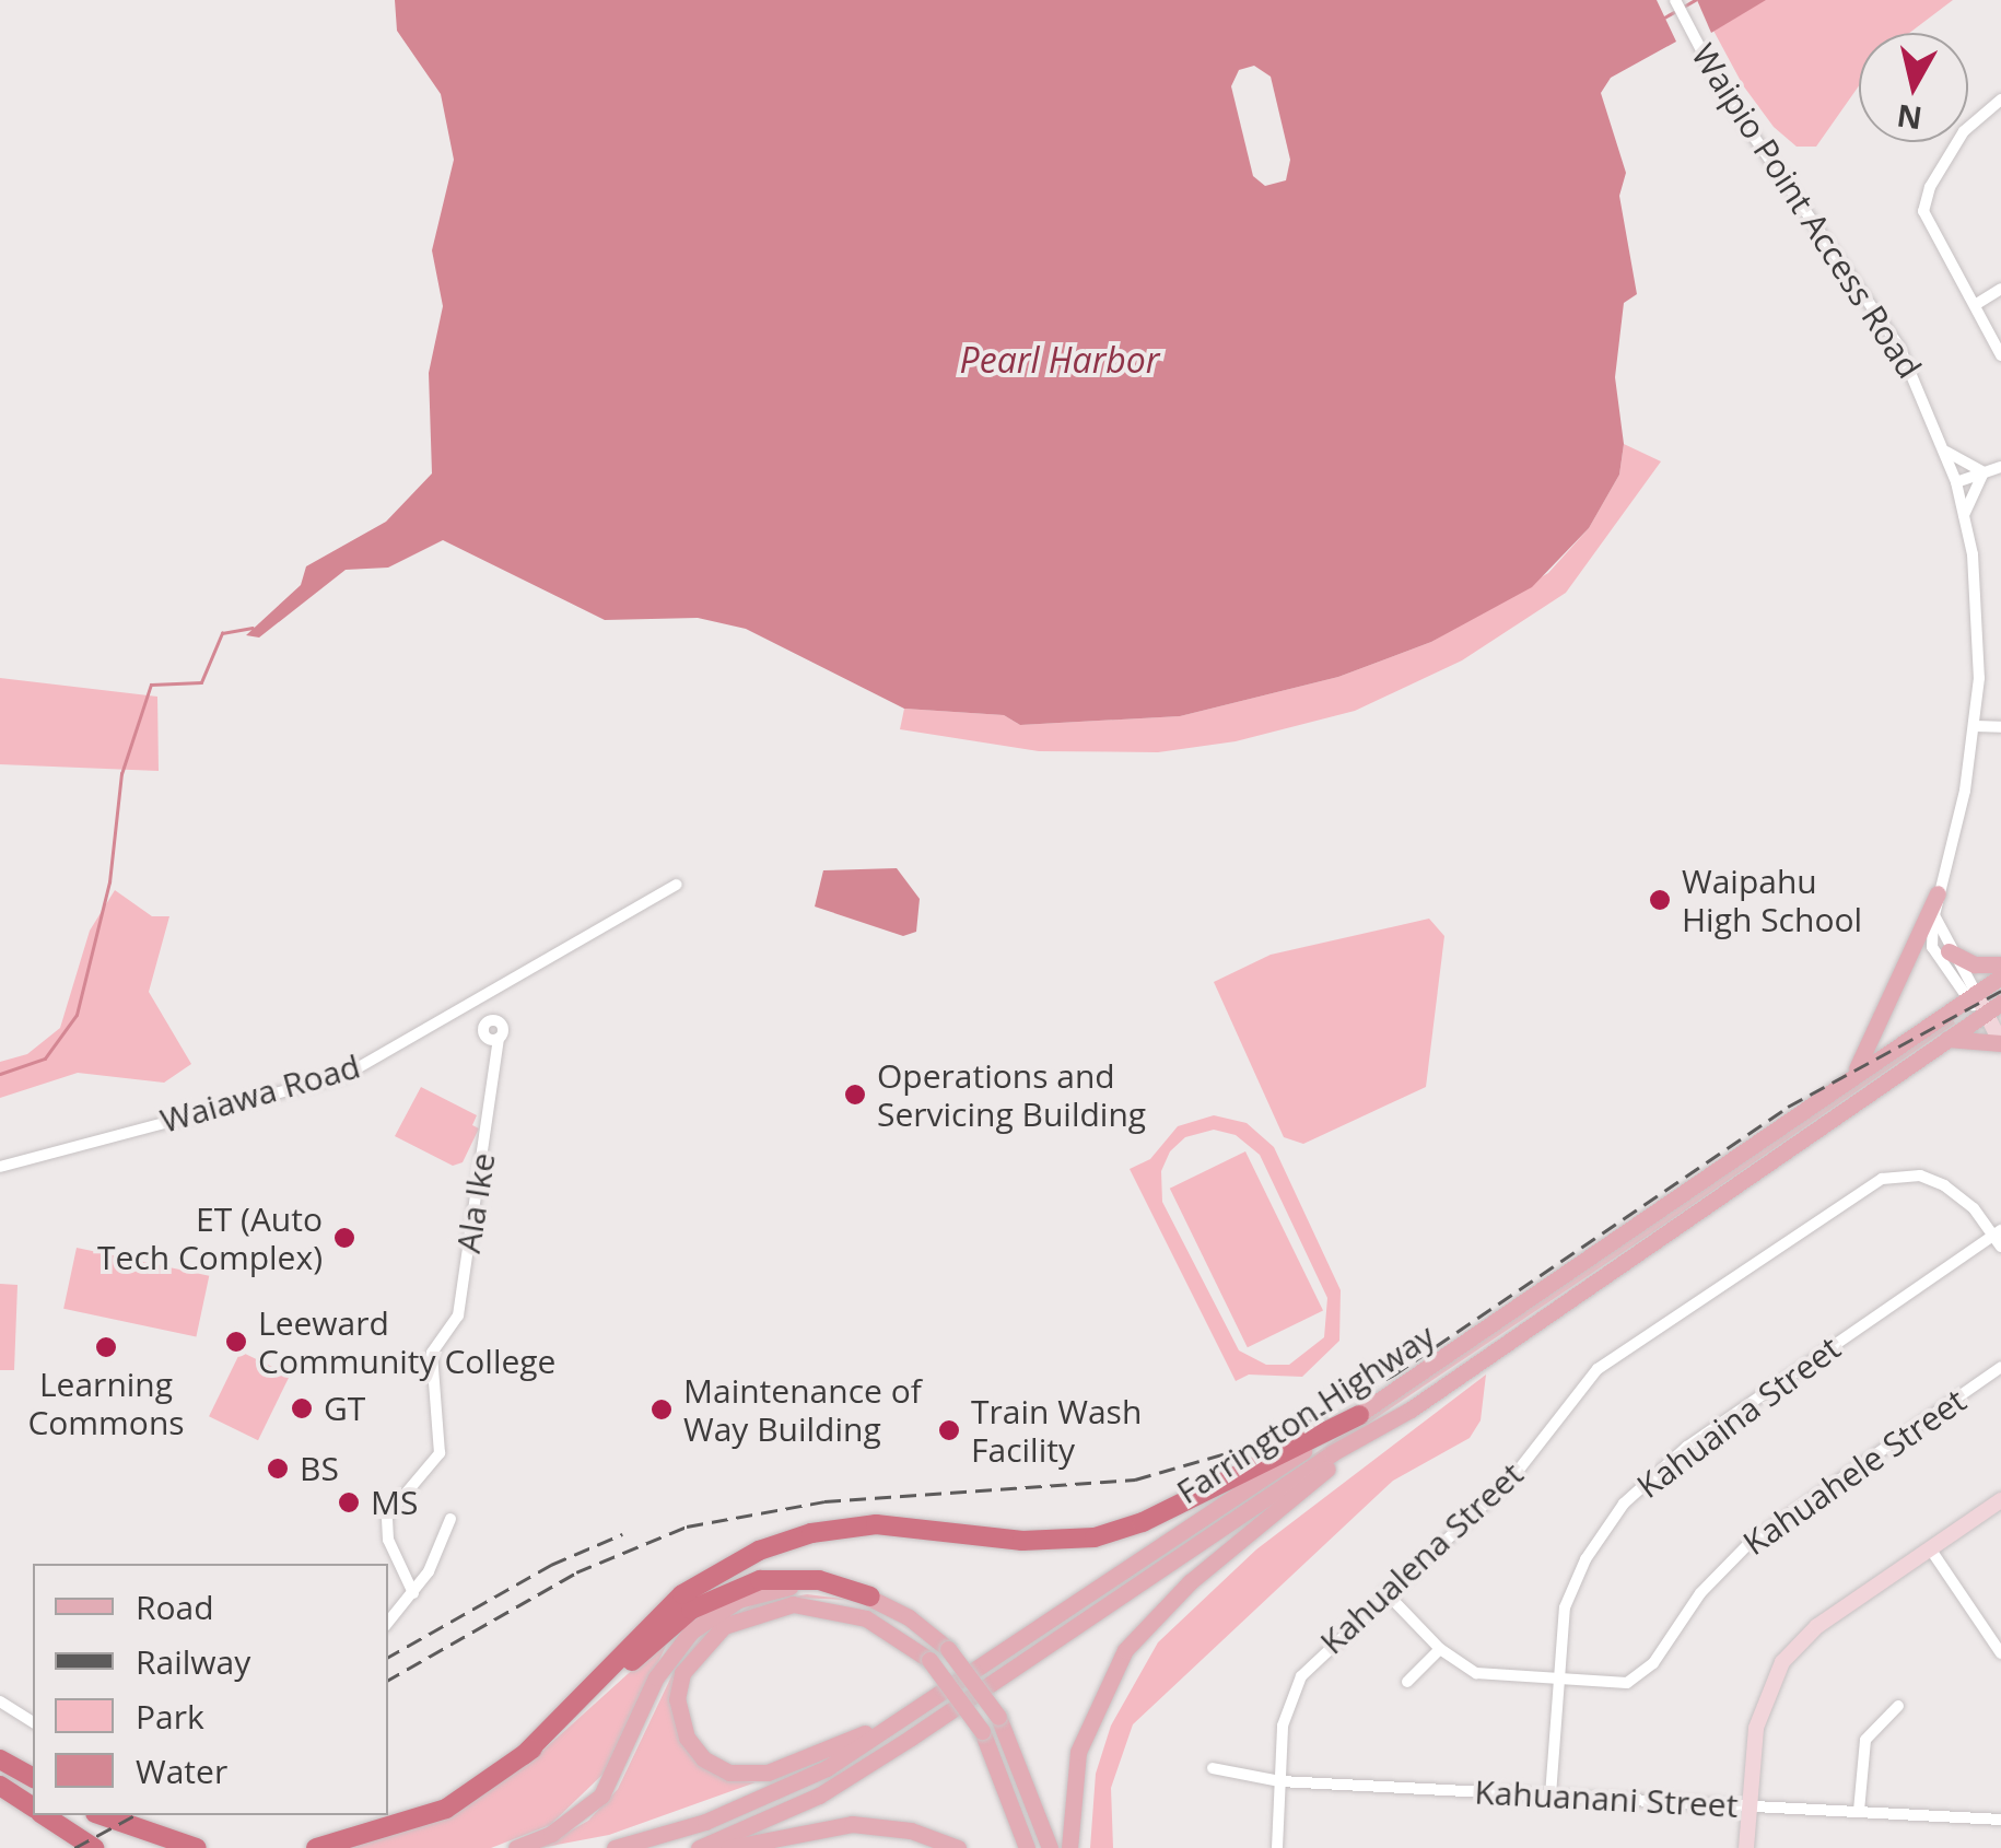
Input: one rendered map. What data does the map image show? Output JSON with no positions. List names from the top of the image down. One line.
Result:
{"streets":{"main road":["Farrington Highway"],"street":["Waipio Point Access Road","Waiawa Road","Ala Ike","Kahuaina Street","Kahuahele Street","Kahualena Street","Kahuanani Street"]},"crossings":[["Kahuaina Street","Kahuahele Street"],["Kahuaina Street","Kahualena Street"],["Kahuaina Street","Kahuanani Street"],["Kahuahele Street","Kahualena Street"],["Kahualena Street","Kahuanani Street"]],"water":["Pearl Harbor"],"places":["Waipahu High School","Operations and Servicing Building","ET (Auto Tech Complex)","Leeward Community College","Learning Commons","GT","Maintenance of Way Building","Train Wash Facility","BS","MS"],"legend":["Road","Railway","Park","Water"],"north":"bottom"}
